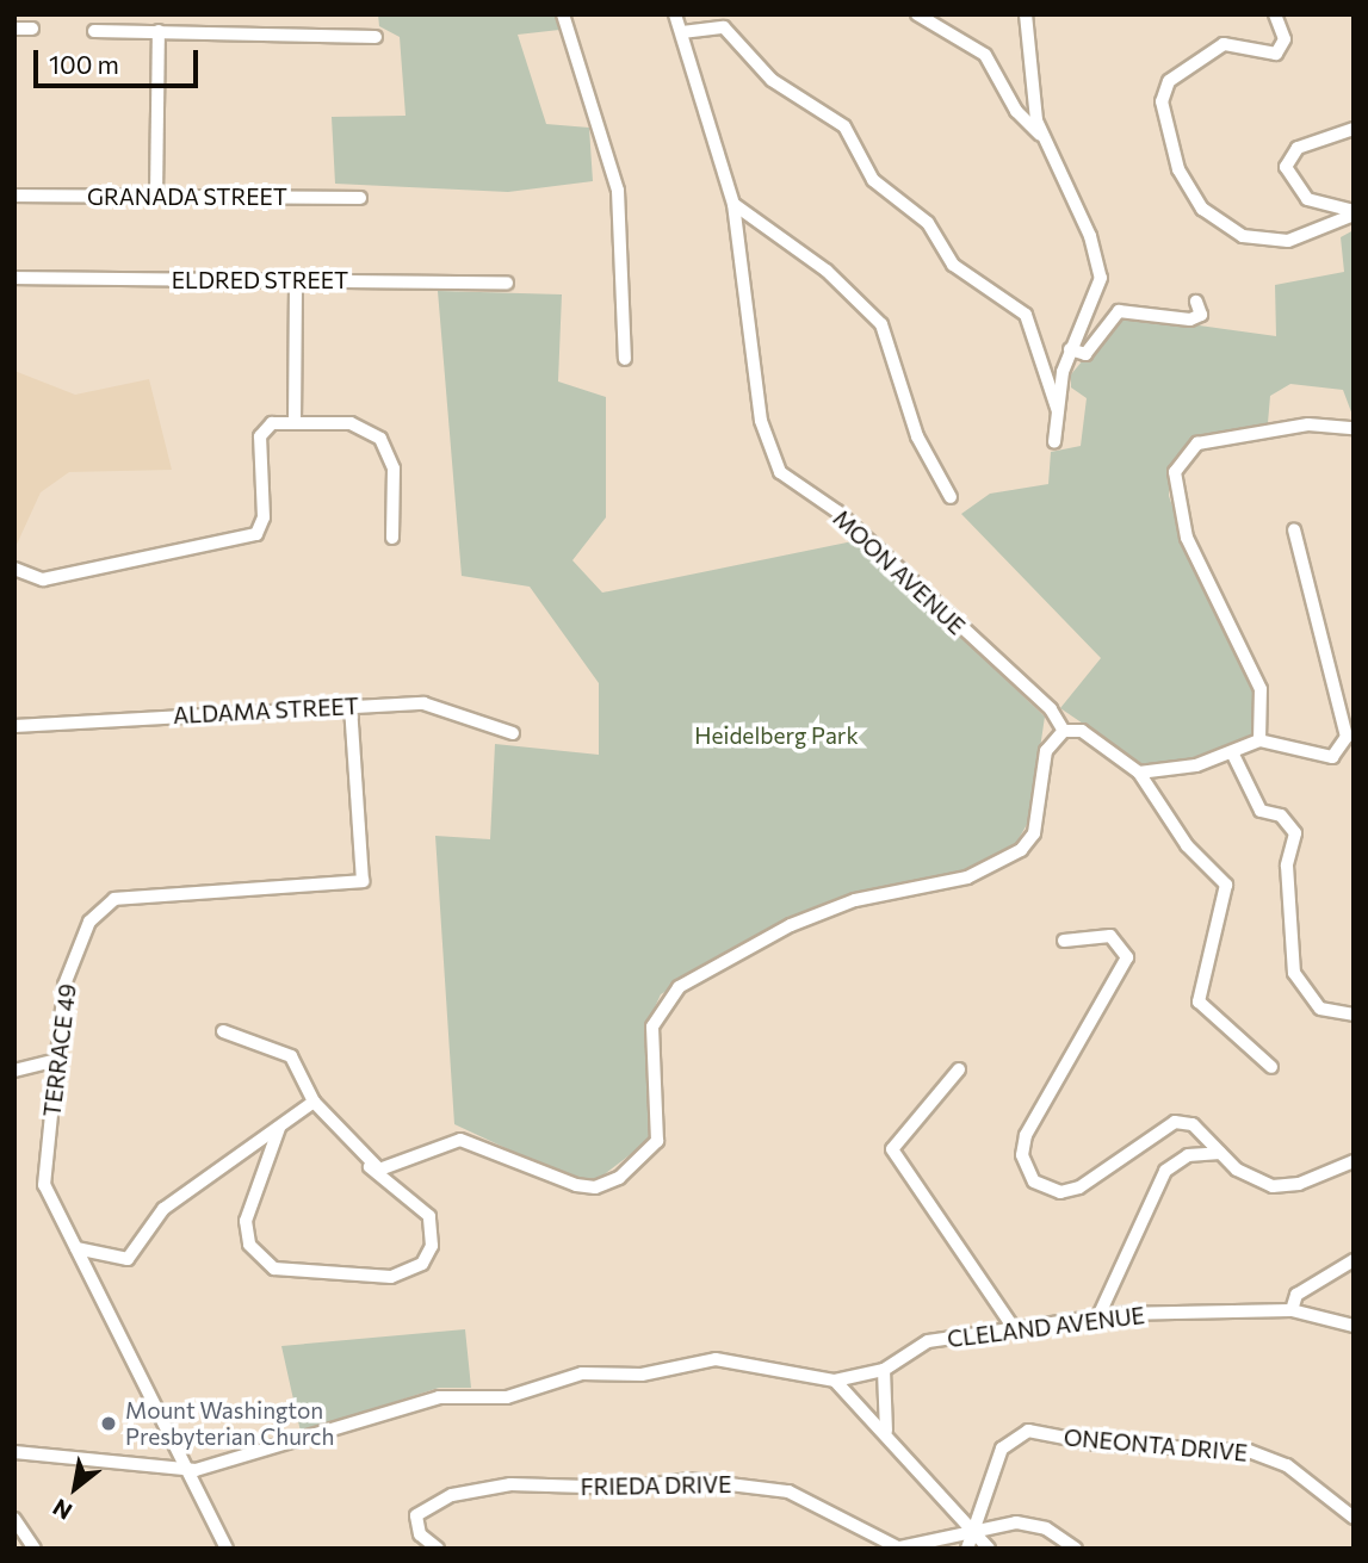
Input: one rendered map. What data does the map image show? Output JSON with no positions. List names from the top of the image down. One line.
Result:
{"streets":{"street":["GRANADA STREET","ELDRED STREET","MOON AVENUE","ALDAMA STREET","TERRACE 49","CLELAND AVENUE","ONEONTA DRIVE","FRIEDA DRIVE"]},"crossings":[["ALDAMA STREET","TERRACE 49"],["TERRACE 49","CLELAND AVENUE"]],"parks":["Heidelberg Park"],"places":["Mount Washington Presbyterian Church"],"scale_bar":"100 m","north":"bottom left"}
